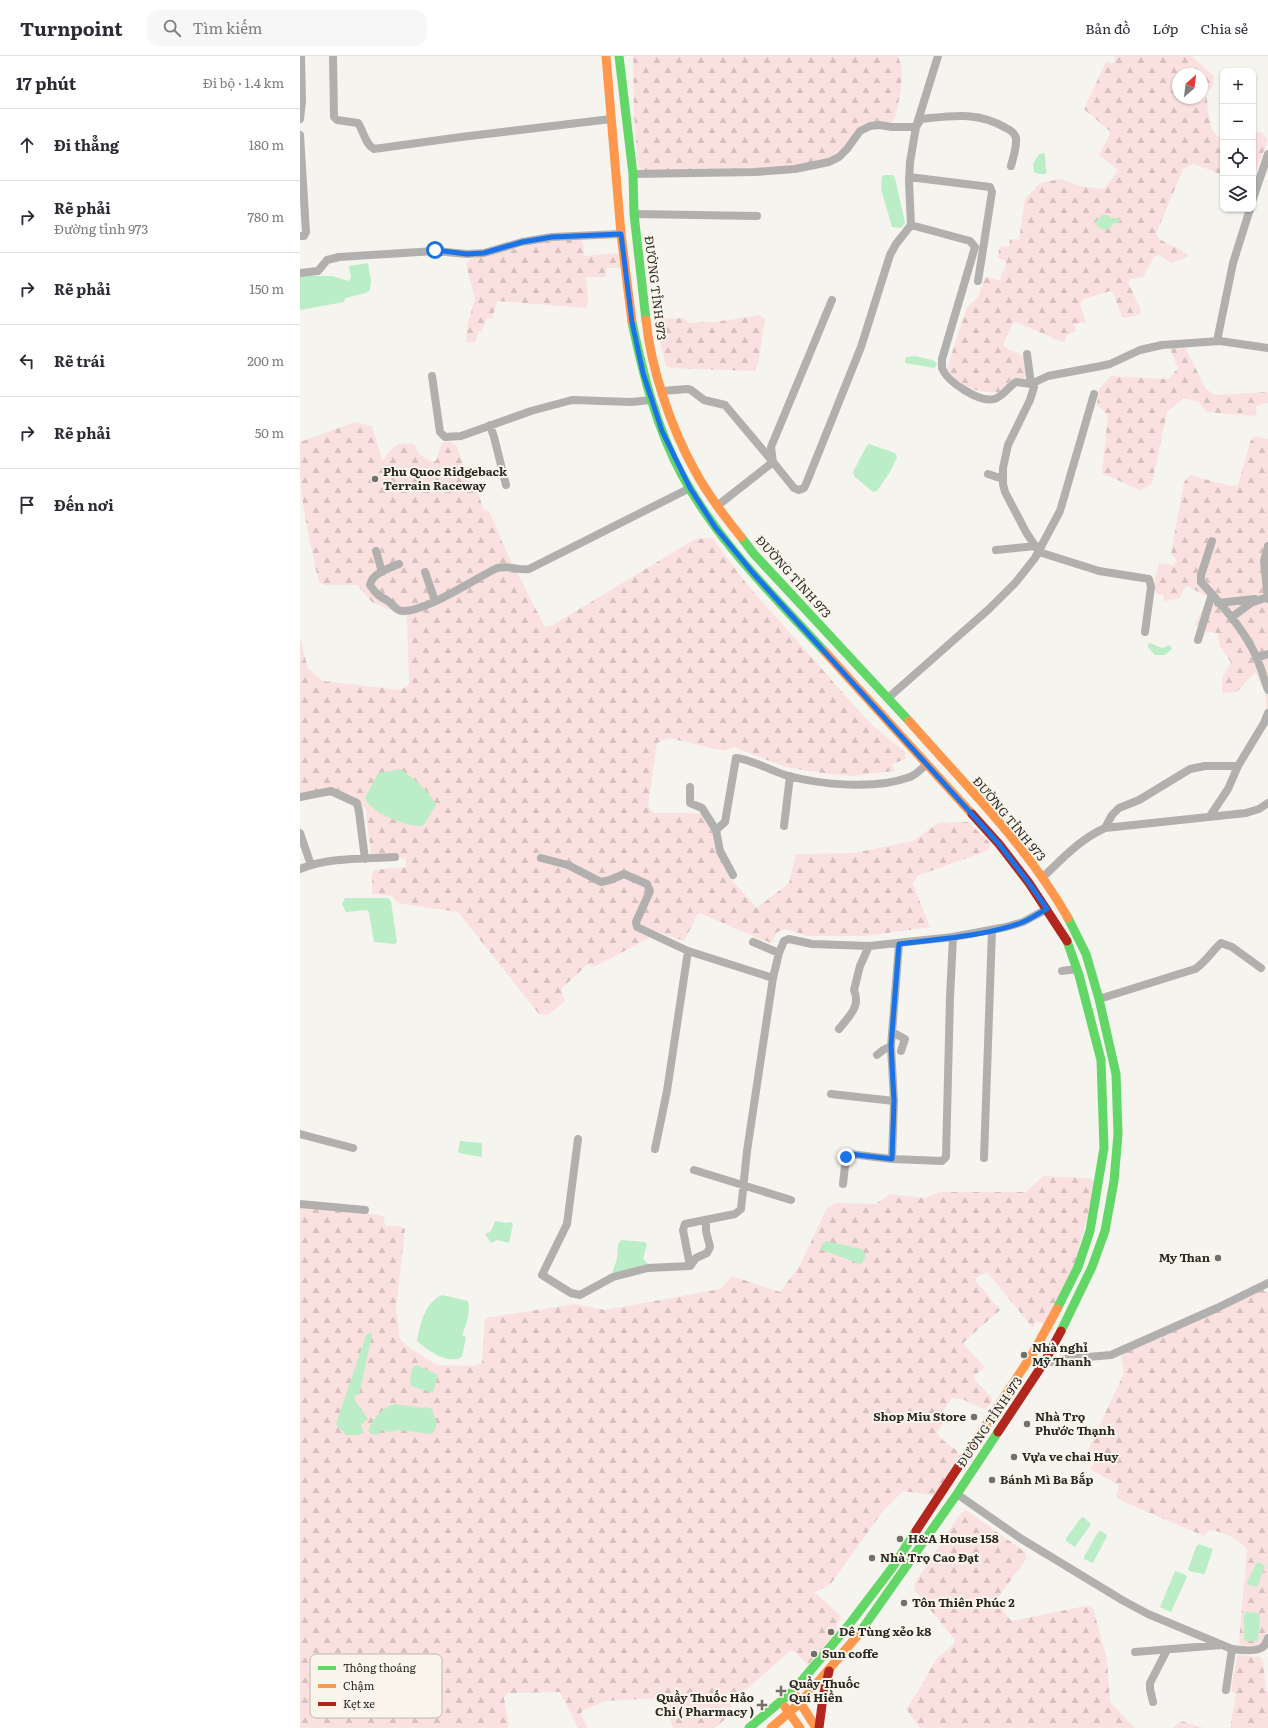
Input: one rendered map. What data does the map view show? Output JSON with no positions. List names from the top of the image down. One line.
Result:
{"streets":{"main road":["ĐƯỜNG TỈNH 973"]},"places":{"other":["Phu Quoc Ridgeback Terrain Raceway","My Than","Nhà nghỉ Mỹ Thanh","Shop Miu Store","Nhà Trọ Phước Thạnh","Vựa ve chai Huy","Bánh Mì Ba Bắp","H&A House 158","Nhà Trọ Cao Đạt","Tôn Thiên Phúc 2","Dê Tùng xẻo k8","Sun coffe"],"health":["Quầy Thuốc Quí Hiền","Quầy Thuốc Hảo Chi ( Pharmacy )"]},"legend":["Thông thoáng","Chậm","Kẹt xe"],"north":"top right","page":{"header":"Turnpoint","search":"Tìm kiếm","nav":["Bản đồ","Lớp","Chia sẻ"],"heading":["17 phút","Đi bộ · 1.4 km"],"map_buttons":["+","−"],"list":[["Đi thẳng","180 m"],["Rẽ phải","Đường tỉnh 973","780 m"],["Rẽ phải","150 m"],["Rẽ trái","200 m"],["Rẽ phải","50 m"],"Đến nơi"]}}
